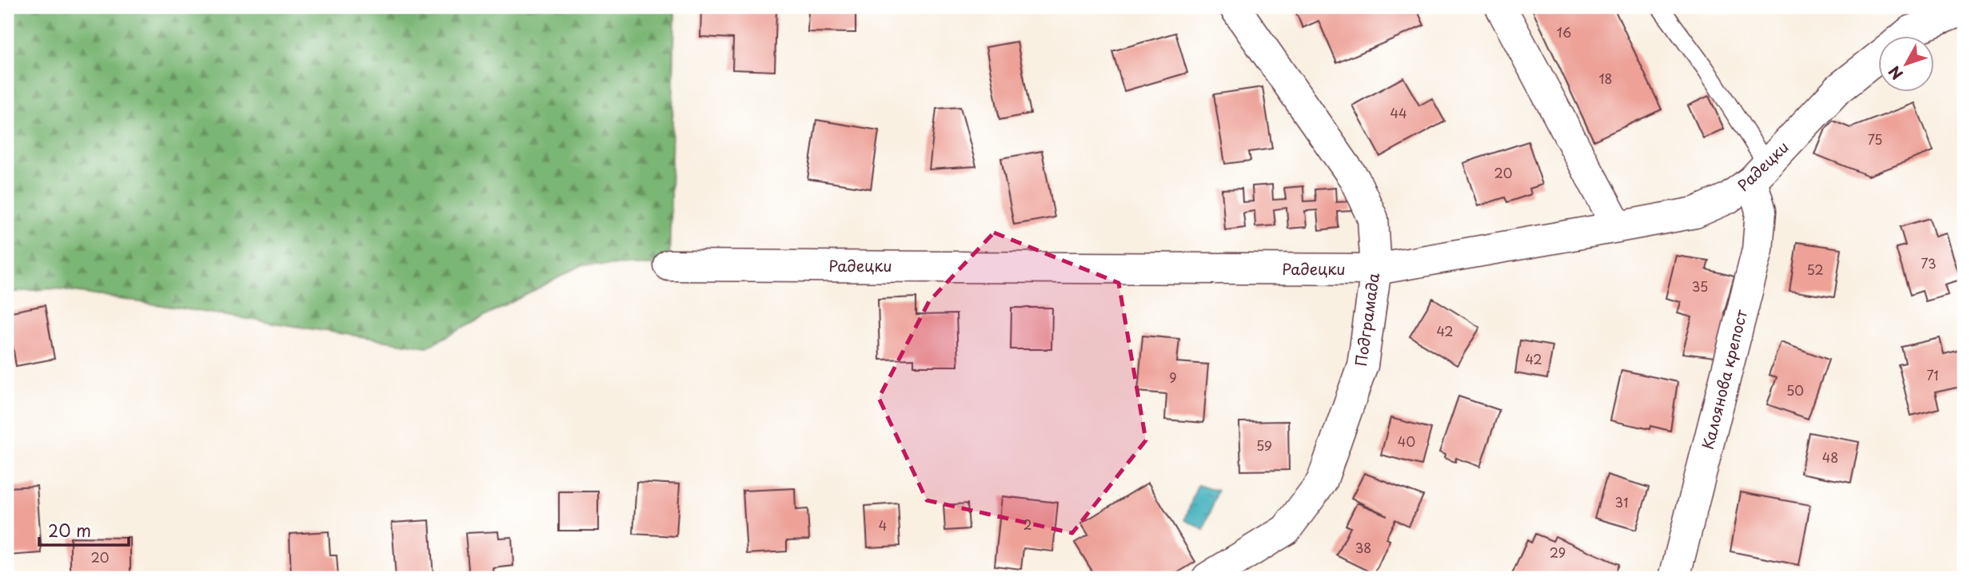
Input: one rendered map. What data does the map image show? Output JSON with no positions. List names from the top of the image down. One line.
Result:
{"streets":{"street":["Радецки","Подграмада","Калоянова крепост"]},"crossings":[["Радецки","Подграмада"],["Радецки","Калоянова крепост"]],"house_numbers":["16","18","44","75","20","73","52","35","42","42","71","9","50","40","59","48","31","2","4","38","29","20"],"scale_bar":"20 m","north":"bottom left"}
